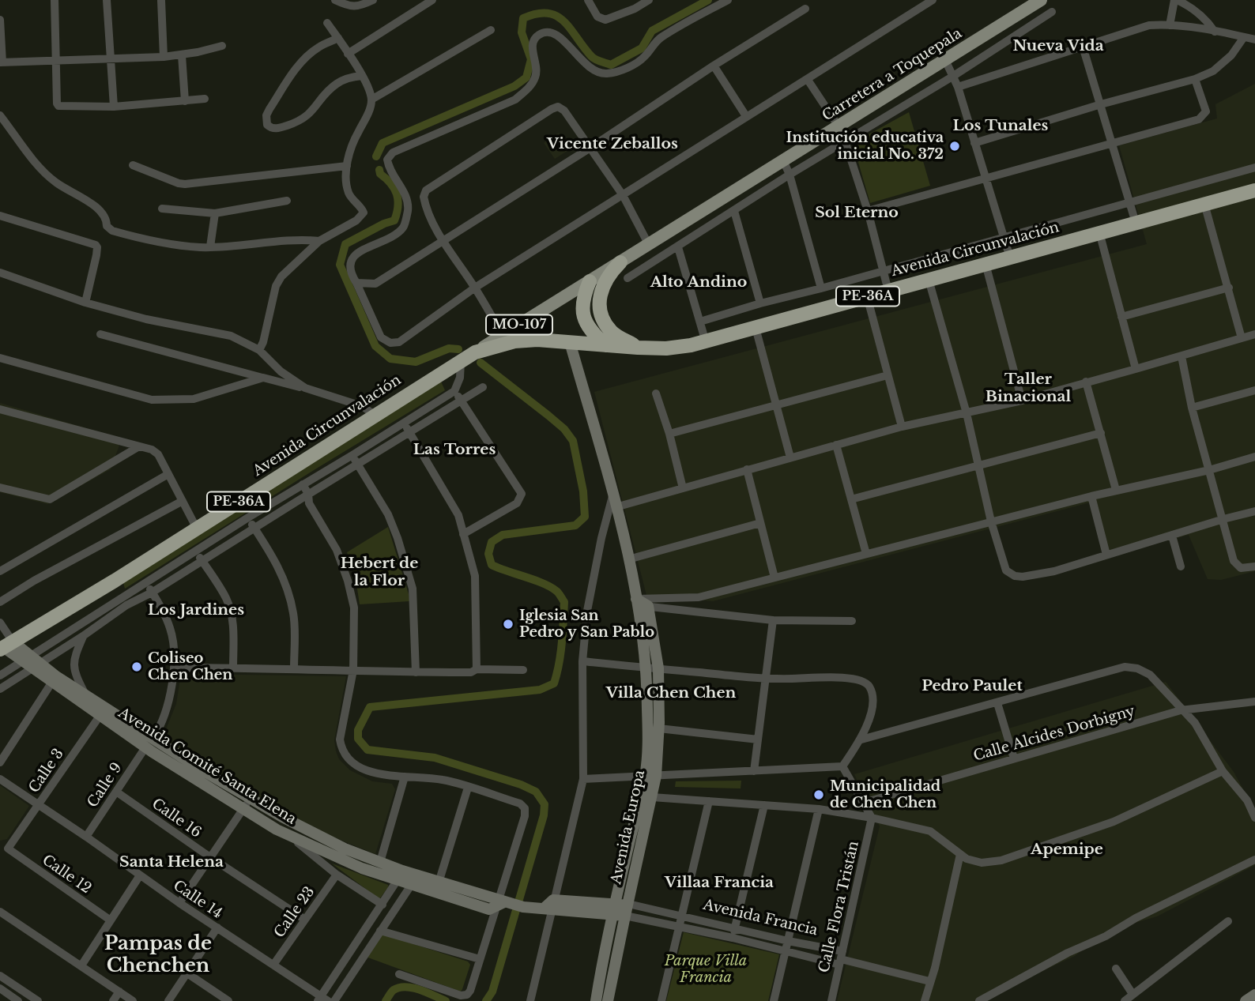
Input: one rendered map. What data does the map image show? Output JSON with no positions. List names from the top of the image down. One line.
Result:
{"streets":{"highway":["Avenida Circunvalación","PE-36A"],"main road":["Carretera a Toquepala","MO-107"],"street":["Calle Alcides Dorbigny","Avenida Comité Santa Elena","Calle 3","Calle 9","Calle 16","Avenida Europa","Calle 12","Calle 14","Calle Flora Tristán","Calle 23","Avenida Francia"]},"crossings":[["Carretera a Toquepala","Avenida Circunvalación"],["Avenida Circunvalación","Avenida Comité Santa Elena"],["Avenida Circunvalación","Avenida Europa"],["Avenida Comité Santa Elena","Calle 3"],["Avenida Comité Santa Elena","Calle 9"],["Avenida Comité Santa Elena","Avenida Francia"],["Calle 3","Calle 12"],["Calle 3","Calle 14"],["Calle 9","Calle 16"],["Calle 9","Calle 14"],["Calle 16","Calle 23"],["Avenida Europa","Avenida Francia"],["Calle 14","Calle 23"],["Calle Flora Tristán","Avenida Francia"]],"districts":["Nueva Vida","Los Tunales","Vicente Zeballos","Sol Eterno","Alto Andino","Taller Binacional","Las Torres","Hebert de la Flor","Los Jardines","Pedro Paulet","Villa Chen Chen","Apemipe","Santa Helena","Villaa Francia","Pampas de Chenchen"],"parks":["Parque Villa Francia"],"places":["Institución educativa inicial No. 372","Iglesia San Pedro y San Pablo","Coliseo Chen Chen","Municipalidad de Chen Chen"]}
